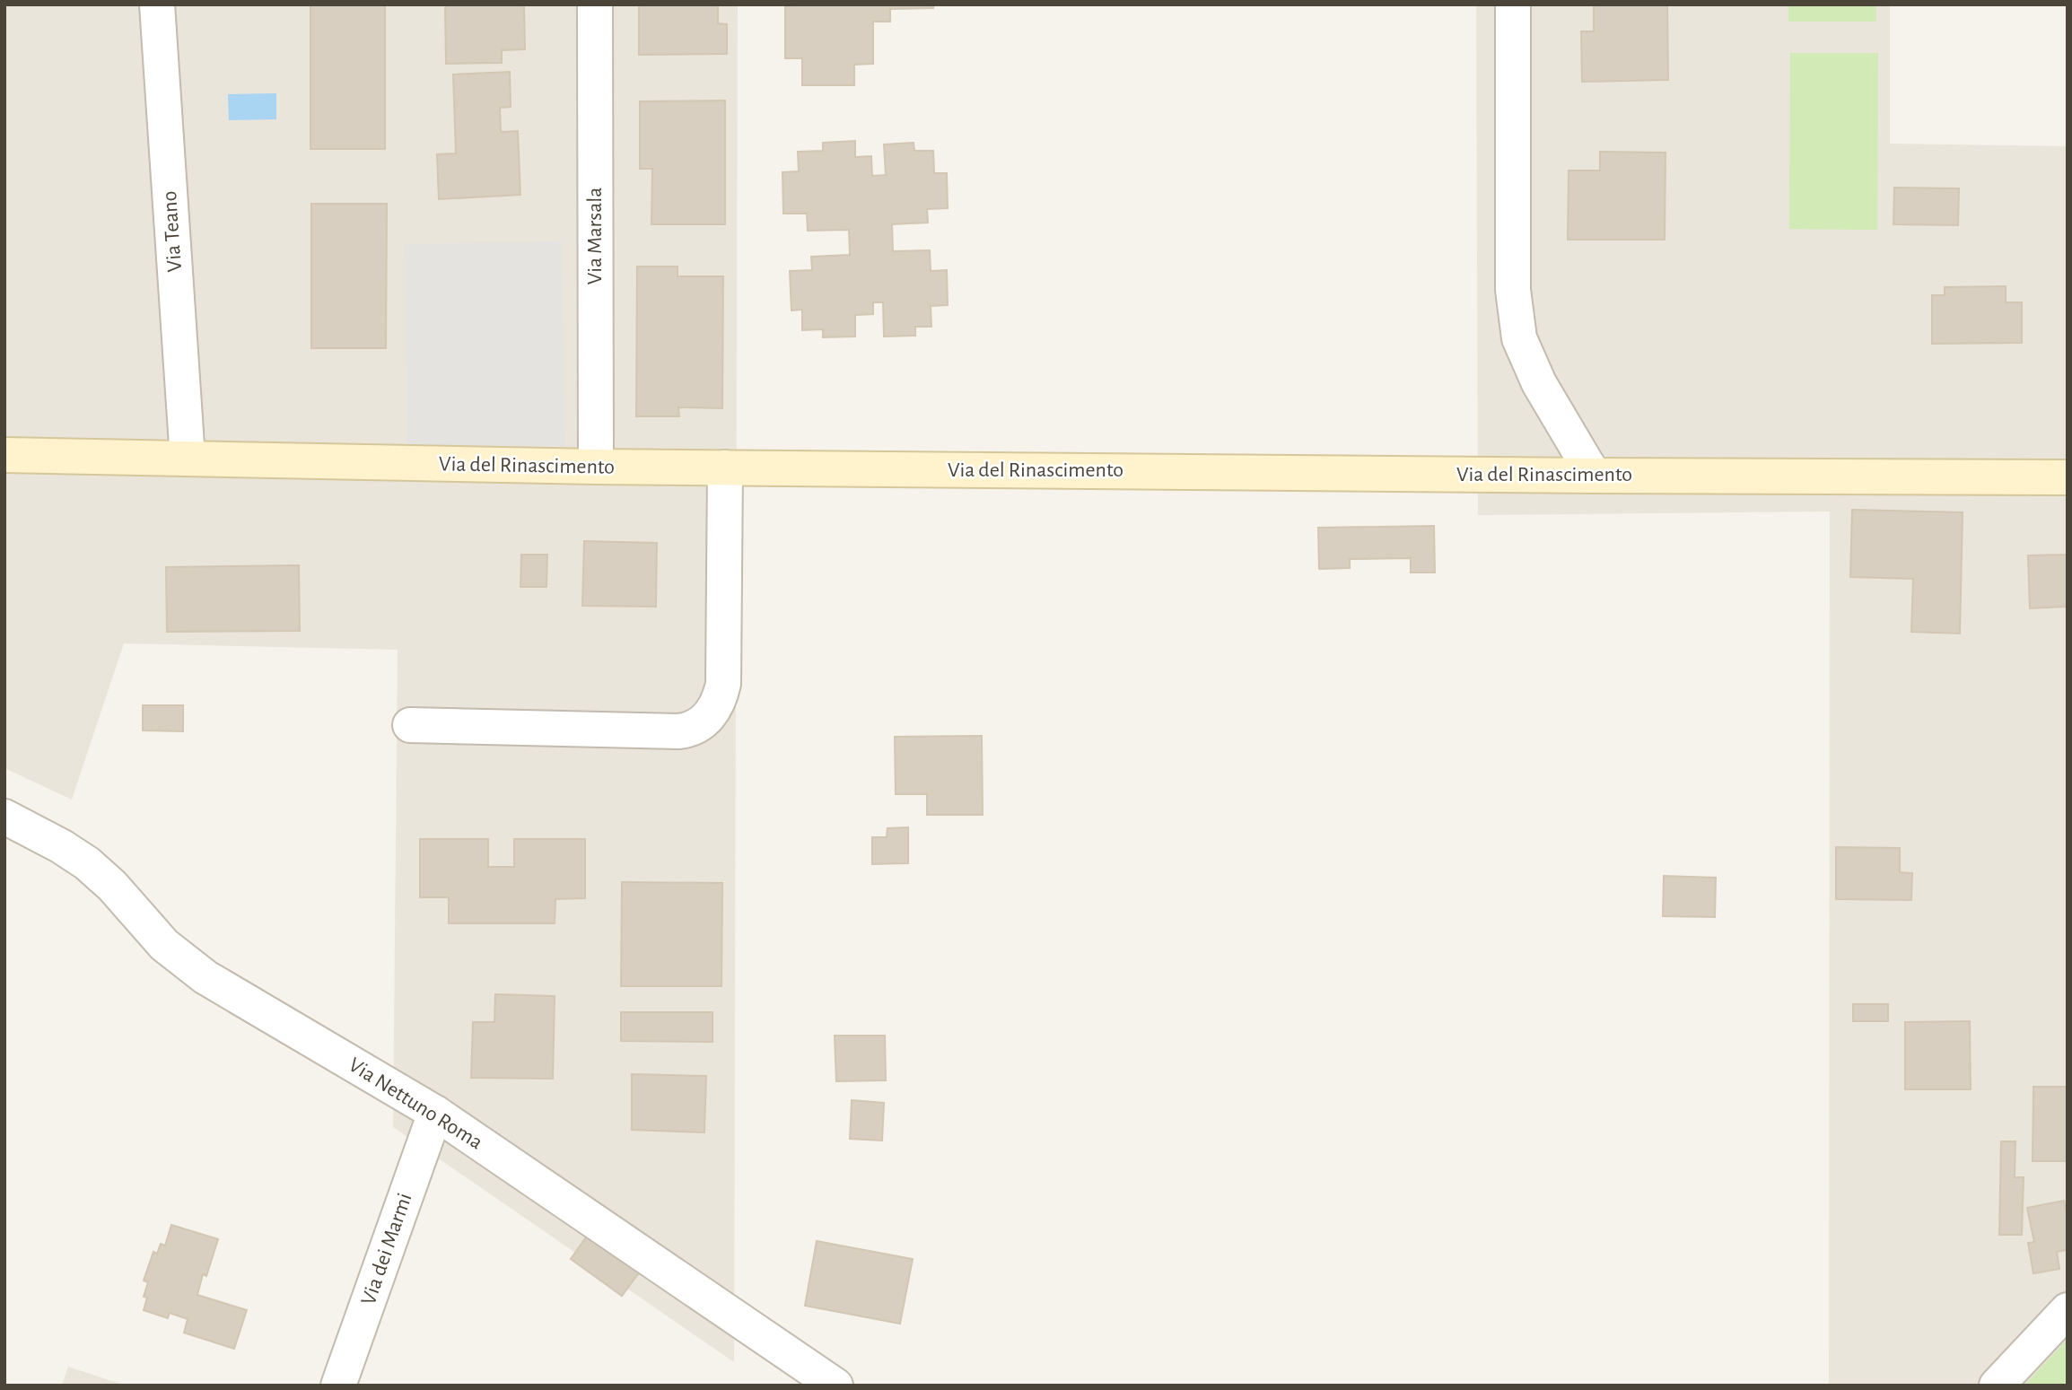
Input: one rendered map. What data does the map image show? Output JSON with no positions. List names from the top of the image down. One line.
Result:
{"streets":{"street":["Via Teano","Via Marsala","Via del Rinascimento","Via Nettuno Roma","Via dei Marmi"]},"crossings":[["Via Teano","Via del Rinascimento"],["Via Marsala","Via del Rinascimento"],["Via Nettuno Roma","Via dei Marmi"]]}
